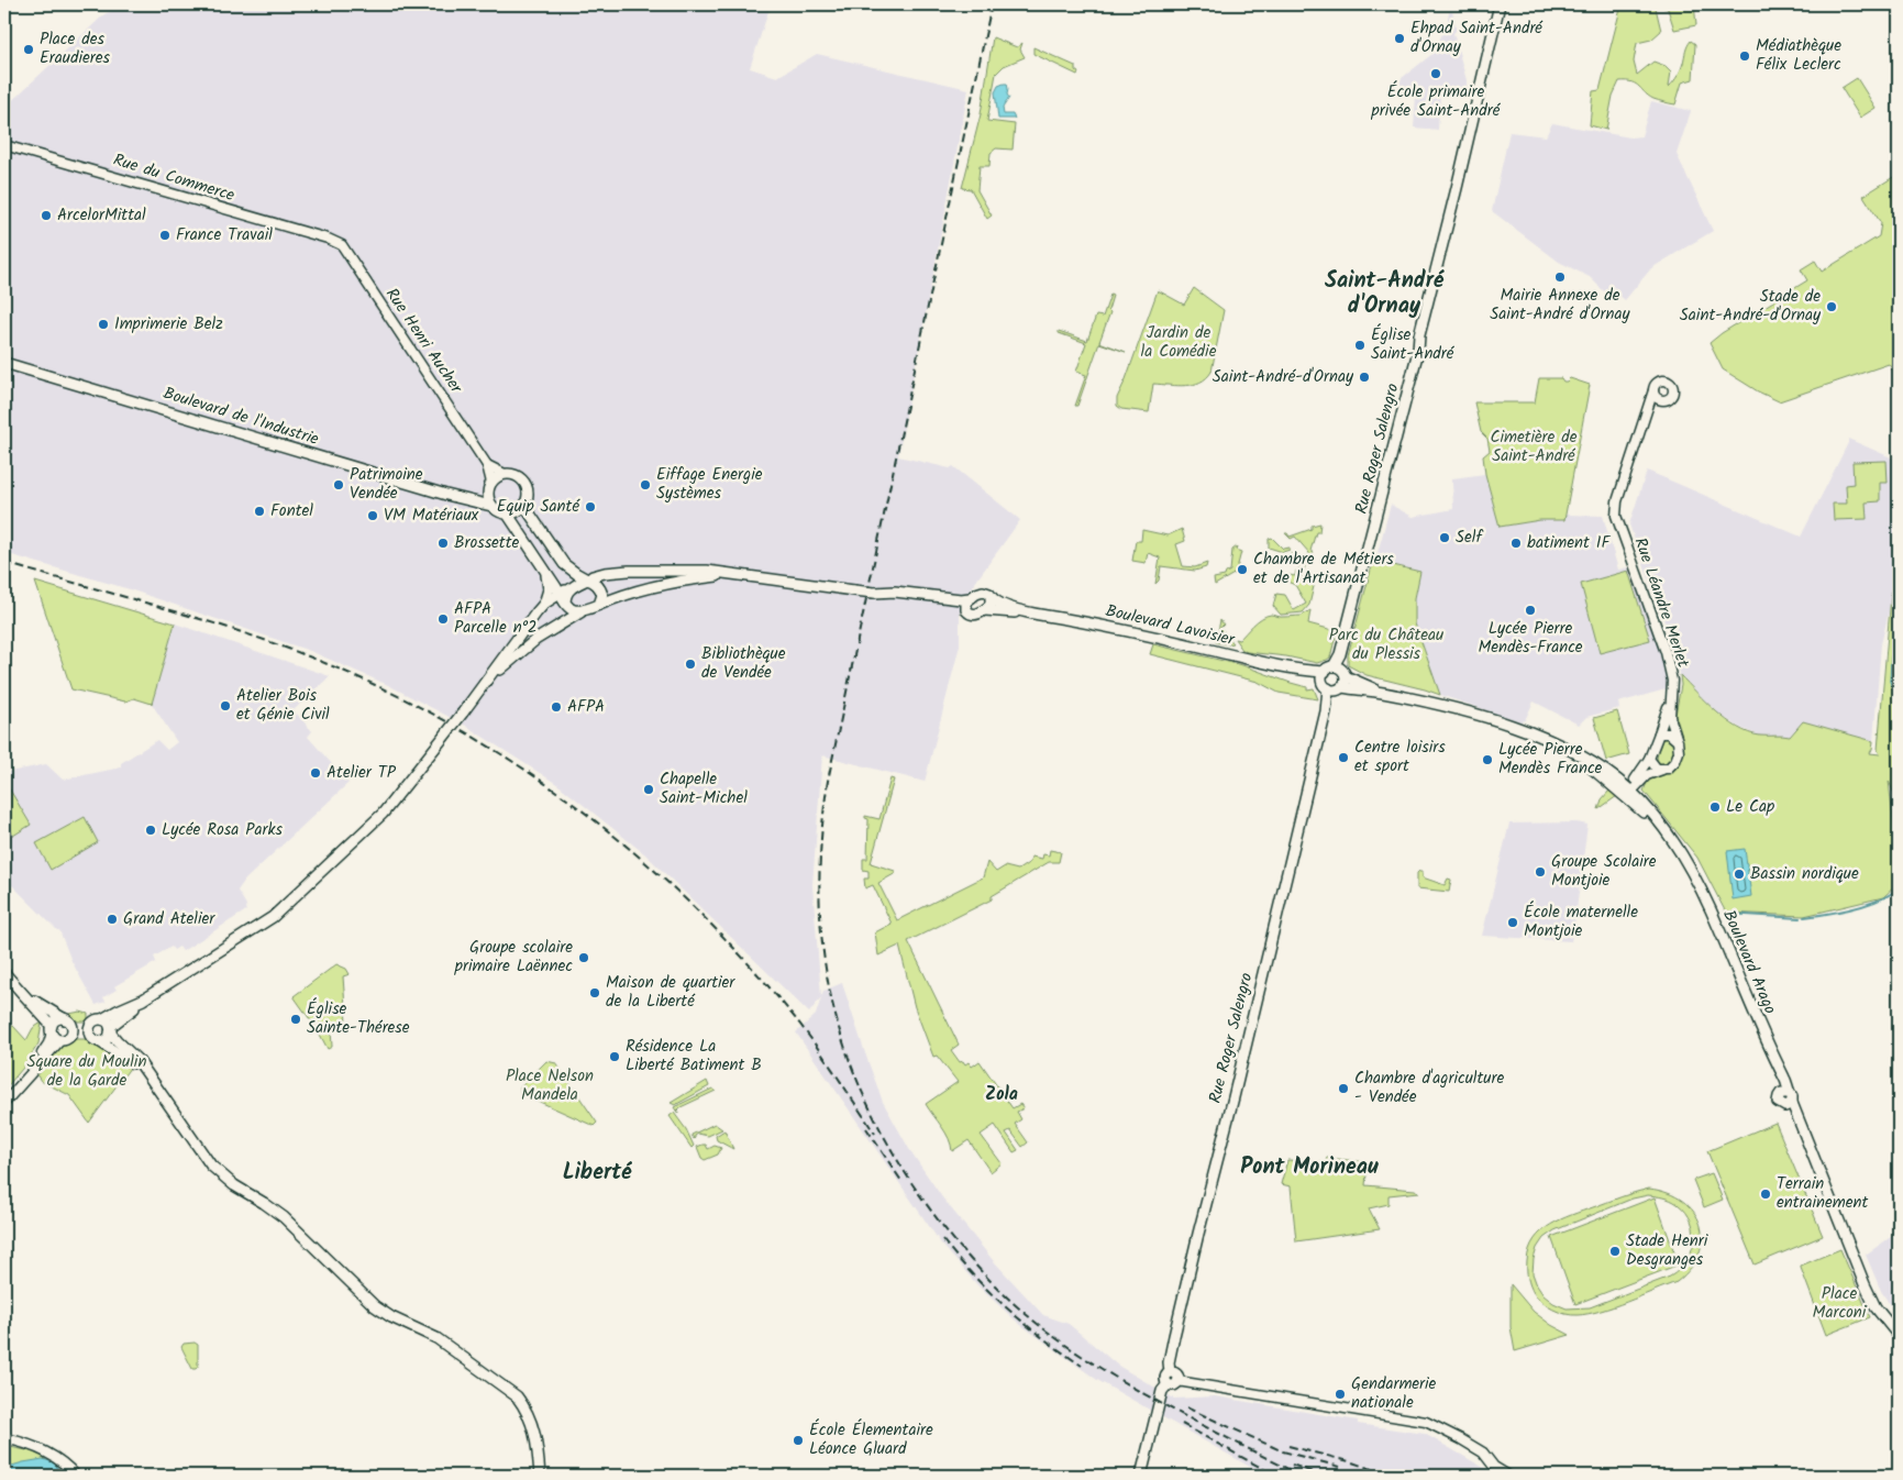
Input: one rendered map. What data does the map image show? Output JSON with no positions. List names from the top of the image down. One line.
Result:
{"streets":{"main road":["Boulevard de l'Industrie","Rue Roger Salengro","Boulevard Lavoisier","Boulevard Arago"],"street":["Rue du Commerce","Rue Henri Aucher","Rue Léandre Merlet"]},"crossings":[["Rue du Commerce","Rue Henri Aucher"],["Rue Henri Aucher","Boulevard de l'Industrie"],["Rue Roger Salengro","Boulevard Lavoisier"],["Rue Roger Salengro","Boulevard Arago"],["Boulevard Lavoisier","Boulevard Arago"]],"districts":["Saint-André d'Ornay","Zola","Pont Morineau","Liberté"],"parks":["Jardin de la Comédie","Cimetière de Saint-André","Parc du Château du Plessis","Square du Moulin de la Garde","Place Nelson Mandela","Place Marconi"],"places":["Ehpad Saint-André d'Ornay","Place des Eraudieres","Médiathèque Félix Leclerc","École primaire privée Saint-André","ArcelorMittal","France Travail","Mairie Annexe de Saint-André d'Ornay","Stade de Saint-André-d'Ornay","Imprimerie Belz","Église Saint-André","Saint-André-d'Ornay","Patrimoine Vendée","Eiffage Energie Systèmes","Equip Santé","Fontel","VM Matériaux","Self","Brossette","batiment IF","Chambre de Métiers et de l'Artisanat","Lycée Pierre Mendès-France","AFPA Parcelle n°2","Bibliothèque de Vendée","Atelier Bois et Génie Civil","AFPA","Centre loisirs et sport","Lycée Pierre Mendès France","Atelier TP","Chapelle Saint-Michel","Le Cap","Lycée Rosa Parks","Groupe Scolaire Montjoie","Bassin nordique","Grand Atelier","École maternelle Montjoie","Groupe scolaire primaire Laënnec","Maison de quartier de la Liberté","Église Sainte-Thérese","Résidence La Liberté Batiment B","Chambre d'agriculture - Vendée","Terrain entrainement","Stade Henri Desgranges","Gendarmerie nationale","École Élementaire Léonce Gluard"]}
